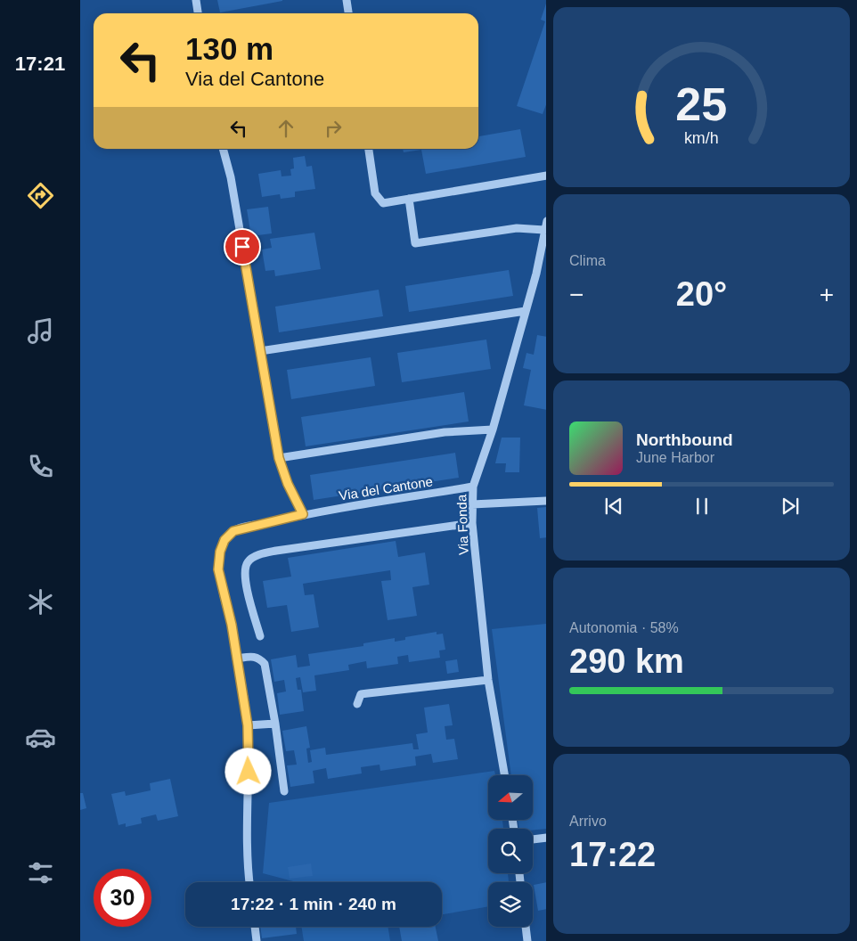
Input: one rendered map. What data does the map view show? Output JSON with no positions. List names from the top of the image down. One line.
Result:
{"streets":{"street":["Via del Cantone","Via Fonda"]},"crossings":[["Via del Cantone","Via Fonda"]],"north":"left","page":{"tabs":"17:21","turn":["130 m","Via del Cantone"],"tile":["Clima",["Autonomia · 58%","290 km"],["Arrivo","17:22"]],"heat":["−","20°","+"],"song":["Northbound","June Harbor"],"limit":"30","trip":"17:22 · 1 min · 240 m","gauge":["25","km/h"]}}
